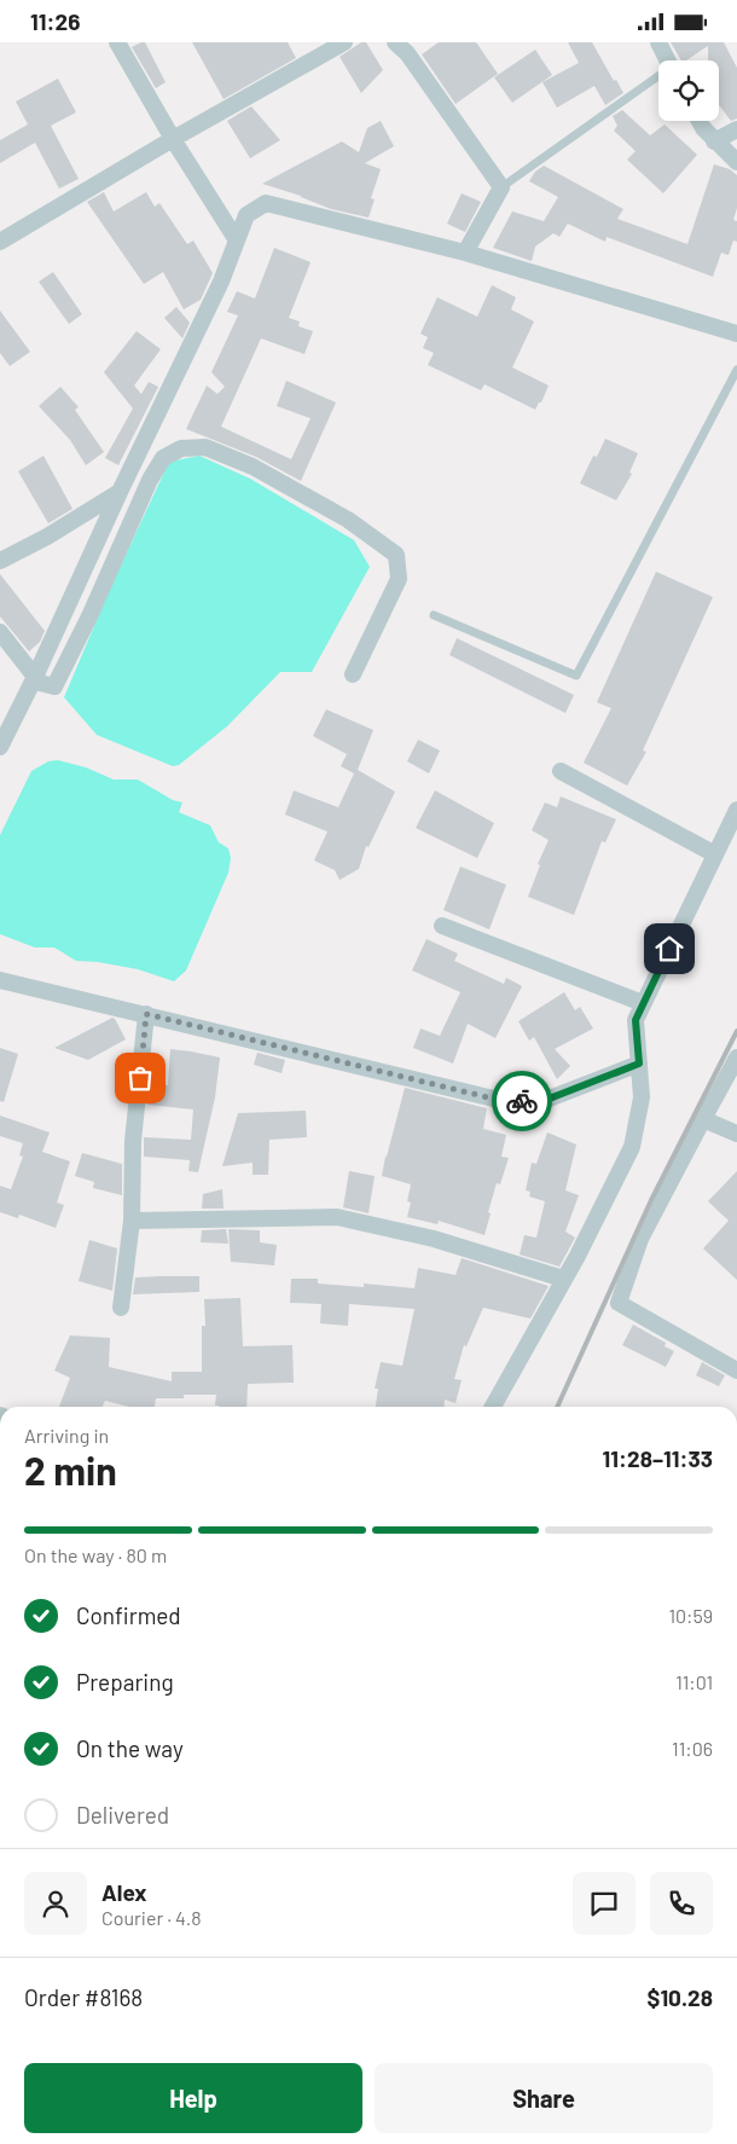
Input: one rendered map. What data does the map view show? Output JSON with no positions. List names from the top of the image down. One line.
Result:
{"page":{"status":"11:26","heading":["2 min","Arriving in","11:28–11:33"],"panel":["Alex","Courier · 4.8","Order #8168","$10.28"],"bar":"On the way · 80 m","list":[["Confirmed","10:59"],["Preparing","11:01"],["On the way","11:06"],"Delivered"],"buttons":["Help","Share"]}}
